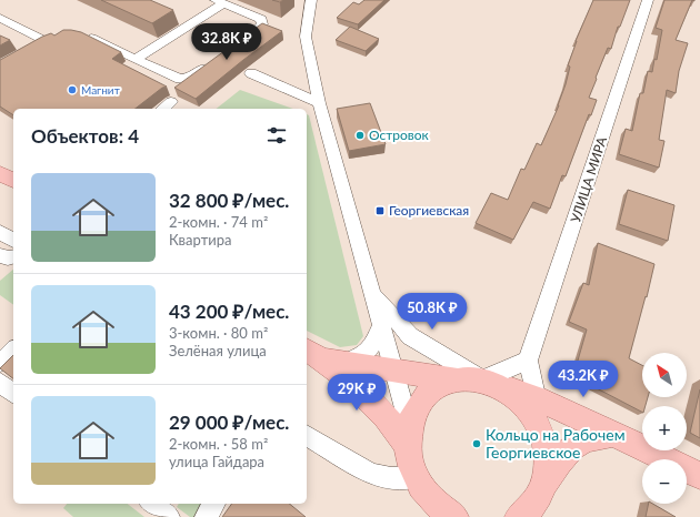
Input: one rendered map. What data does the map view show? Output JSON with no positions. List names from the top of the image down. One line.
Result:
{"streets":{"street":["УЛИЦА МИРА"]},"places":{"other":["Магнит","Островок","Кольцо на Рабочем Георгиевское"],"transit":["Георгиевская"]},"north":"top left","page":{"price":["32.8K ₽","50.8K ₽","43.2K ₽","29K ₽"],"heading":"Объектов: 4","list":[{"name":"32 800 ₽/мес.","note":"2-комн. · 74 m² · Квартира"},{"name":"43 200 ₽/мес.","note":"3-комн. · 80 m² · Зелёная улица"},{"name":"29 000 ₽/мес.","note":"2-комн. · 58 m² · улица Гайдара"}],"map_buttons":["+","−"]}}
